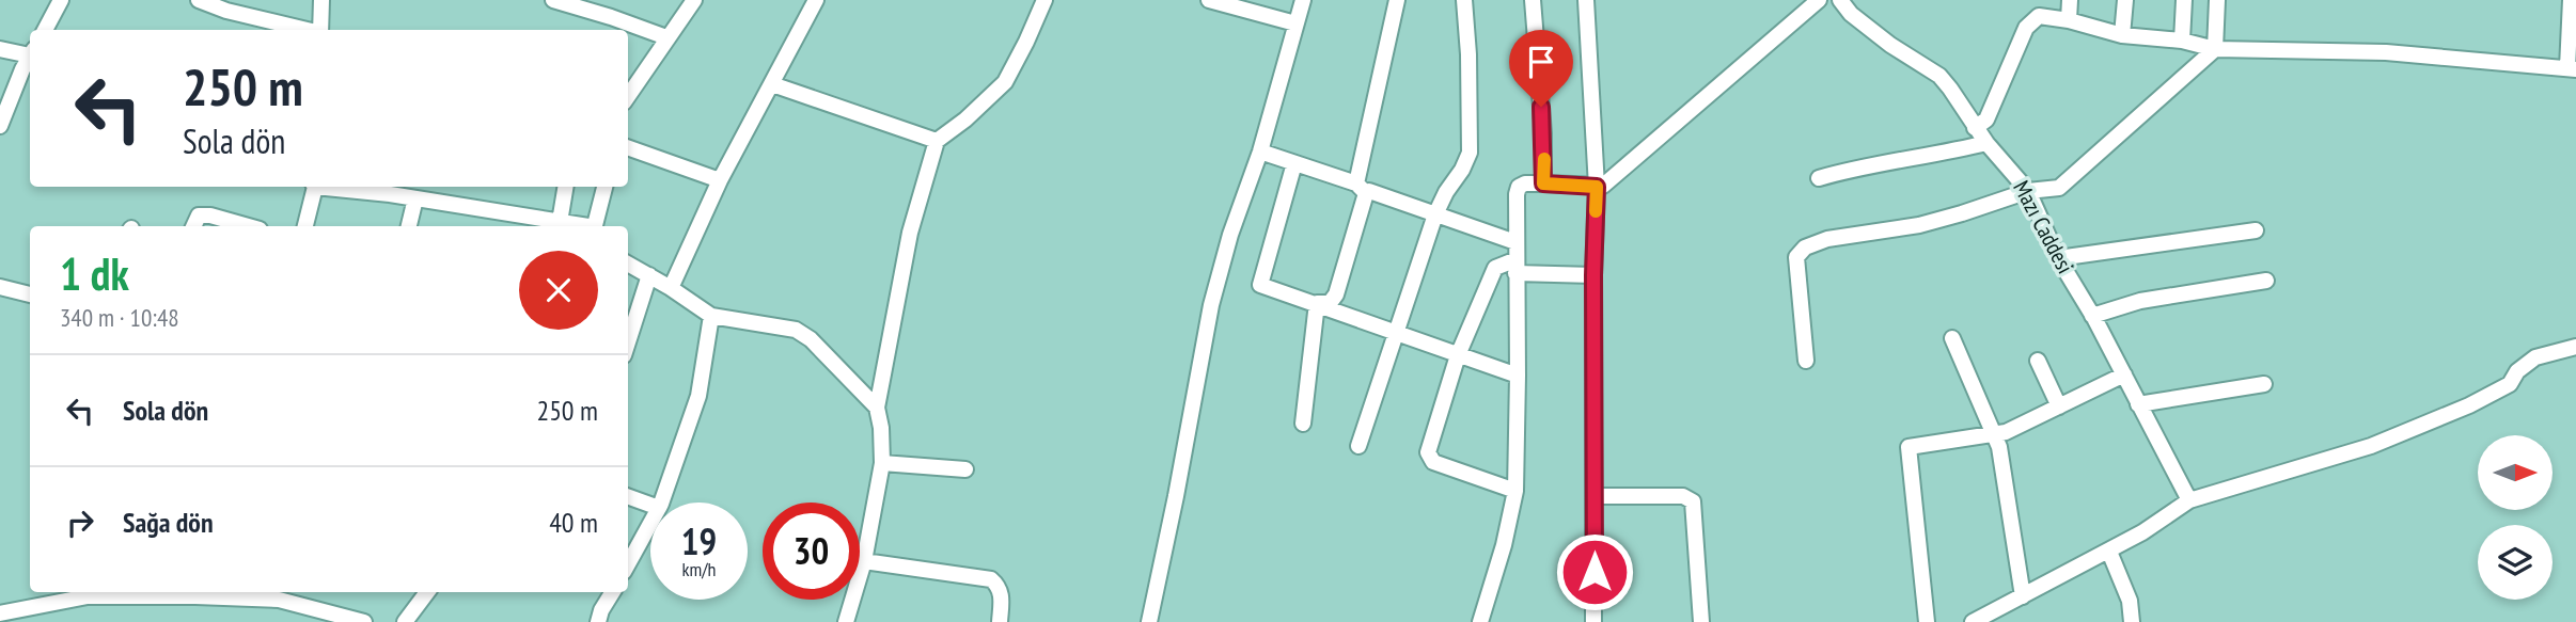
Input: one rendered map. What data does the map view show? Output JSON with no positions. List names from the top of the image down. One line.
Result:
{"streets":{"street":["Mazı Caddesi"]},"north":"right","page":{"turn":["250 m","Sola dön"],"heading":["1 dk","340 m · 10:48"],"list":[{"name":"Sola dön","value":"250 m"},{"name":"Sağa dön","value":"40 m"}],"speed":"19 km/h","limit":"30"}}
